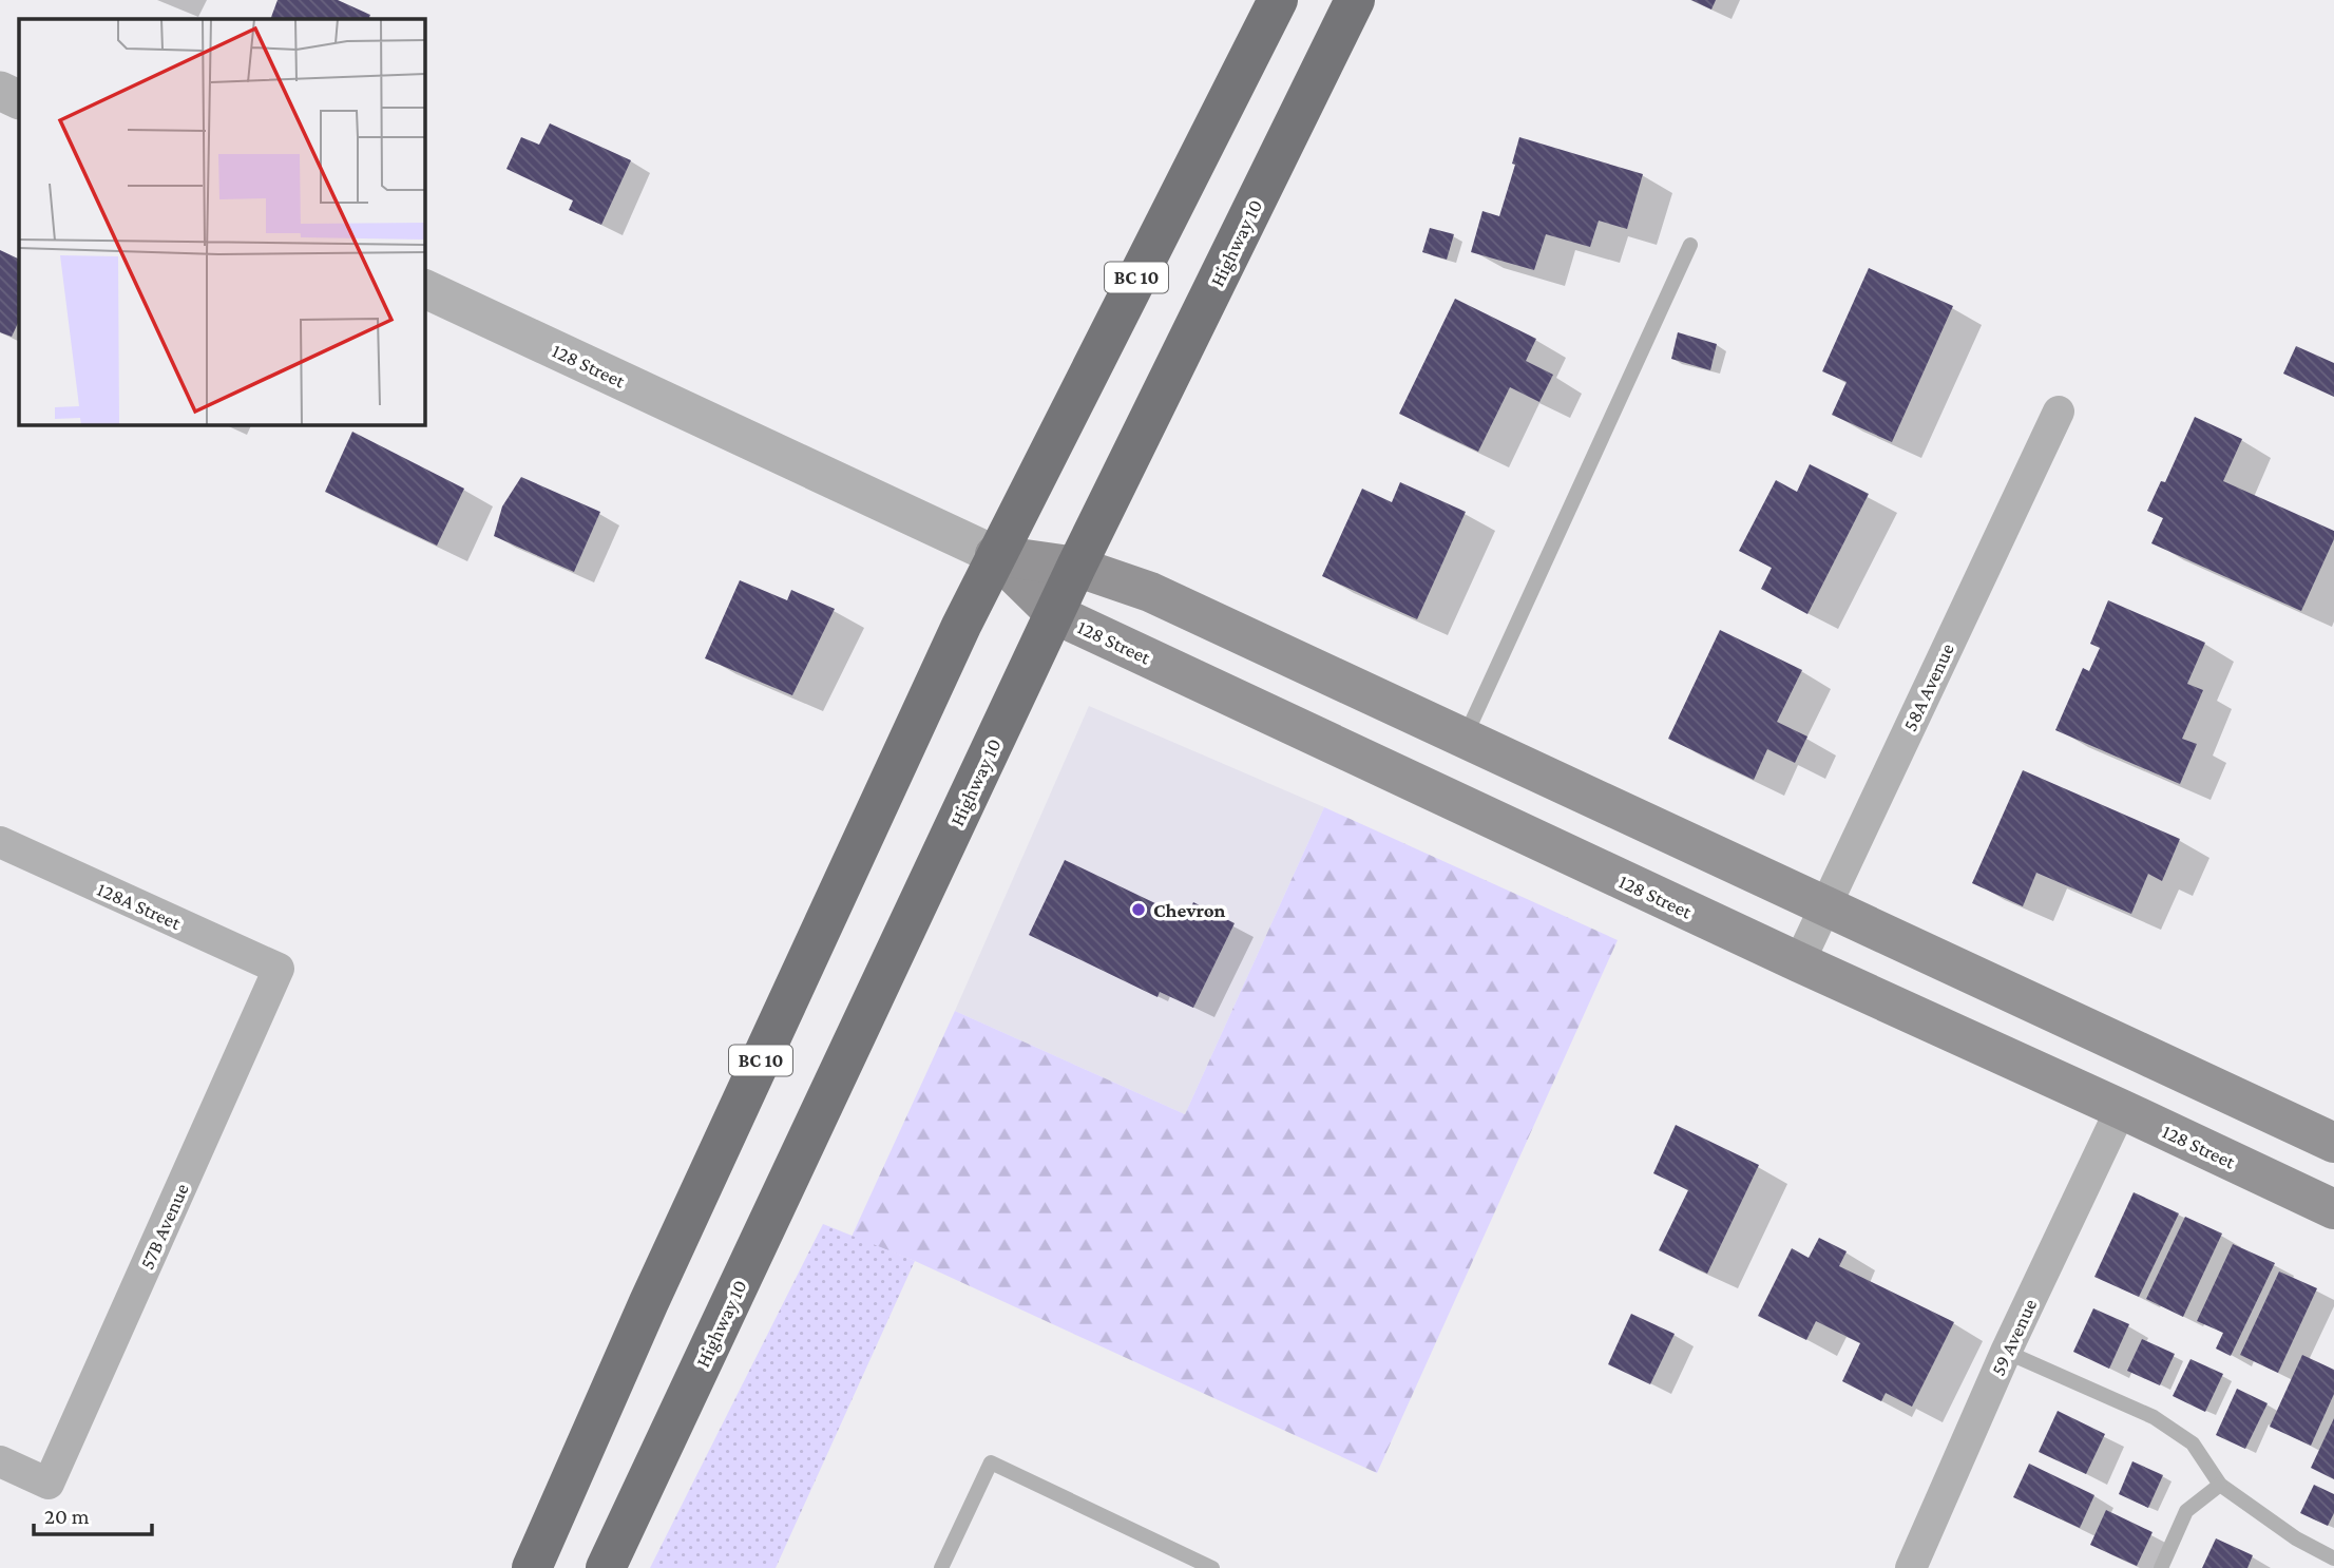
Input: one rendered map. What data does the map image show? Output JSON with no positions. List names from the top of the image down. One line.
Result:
{"streets":{"highway":["Highway 10","BC 10"],"main road":["128 Street"],"street":["58A Avenue","128A Street","57B Avenue","59 Avenue"]},"crossings":[["Highway 10","128 Street"],["BC 10","128 Street"],["128 Street","58A Avenue"],["128 Street","59 Avenue"],["128A Street","57B Avenue"]],"places":["Chevron"],"scale_bar":"20 m"}
